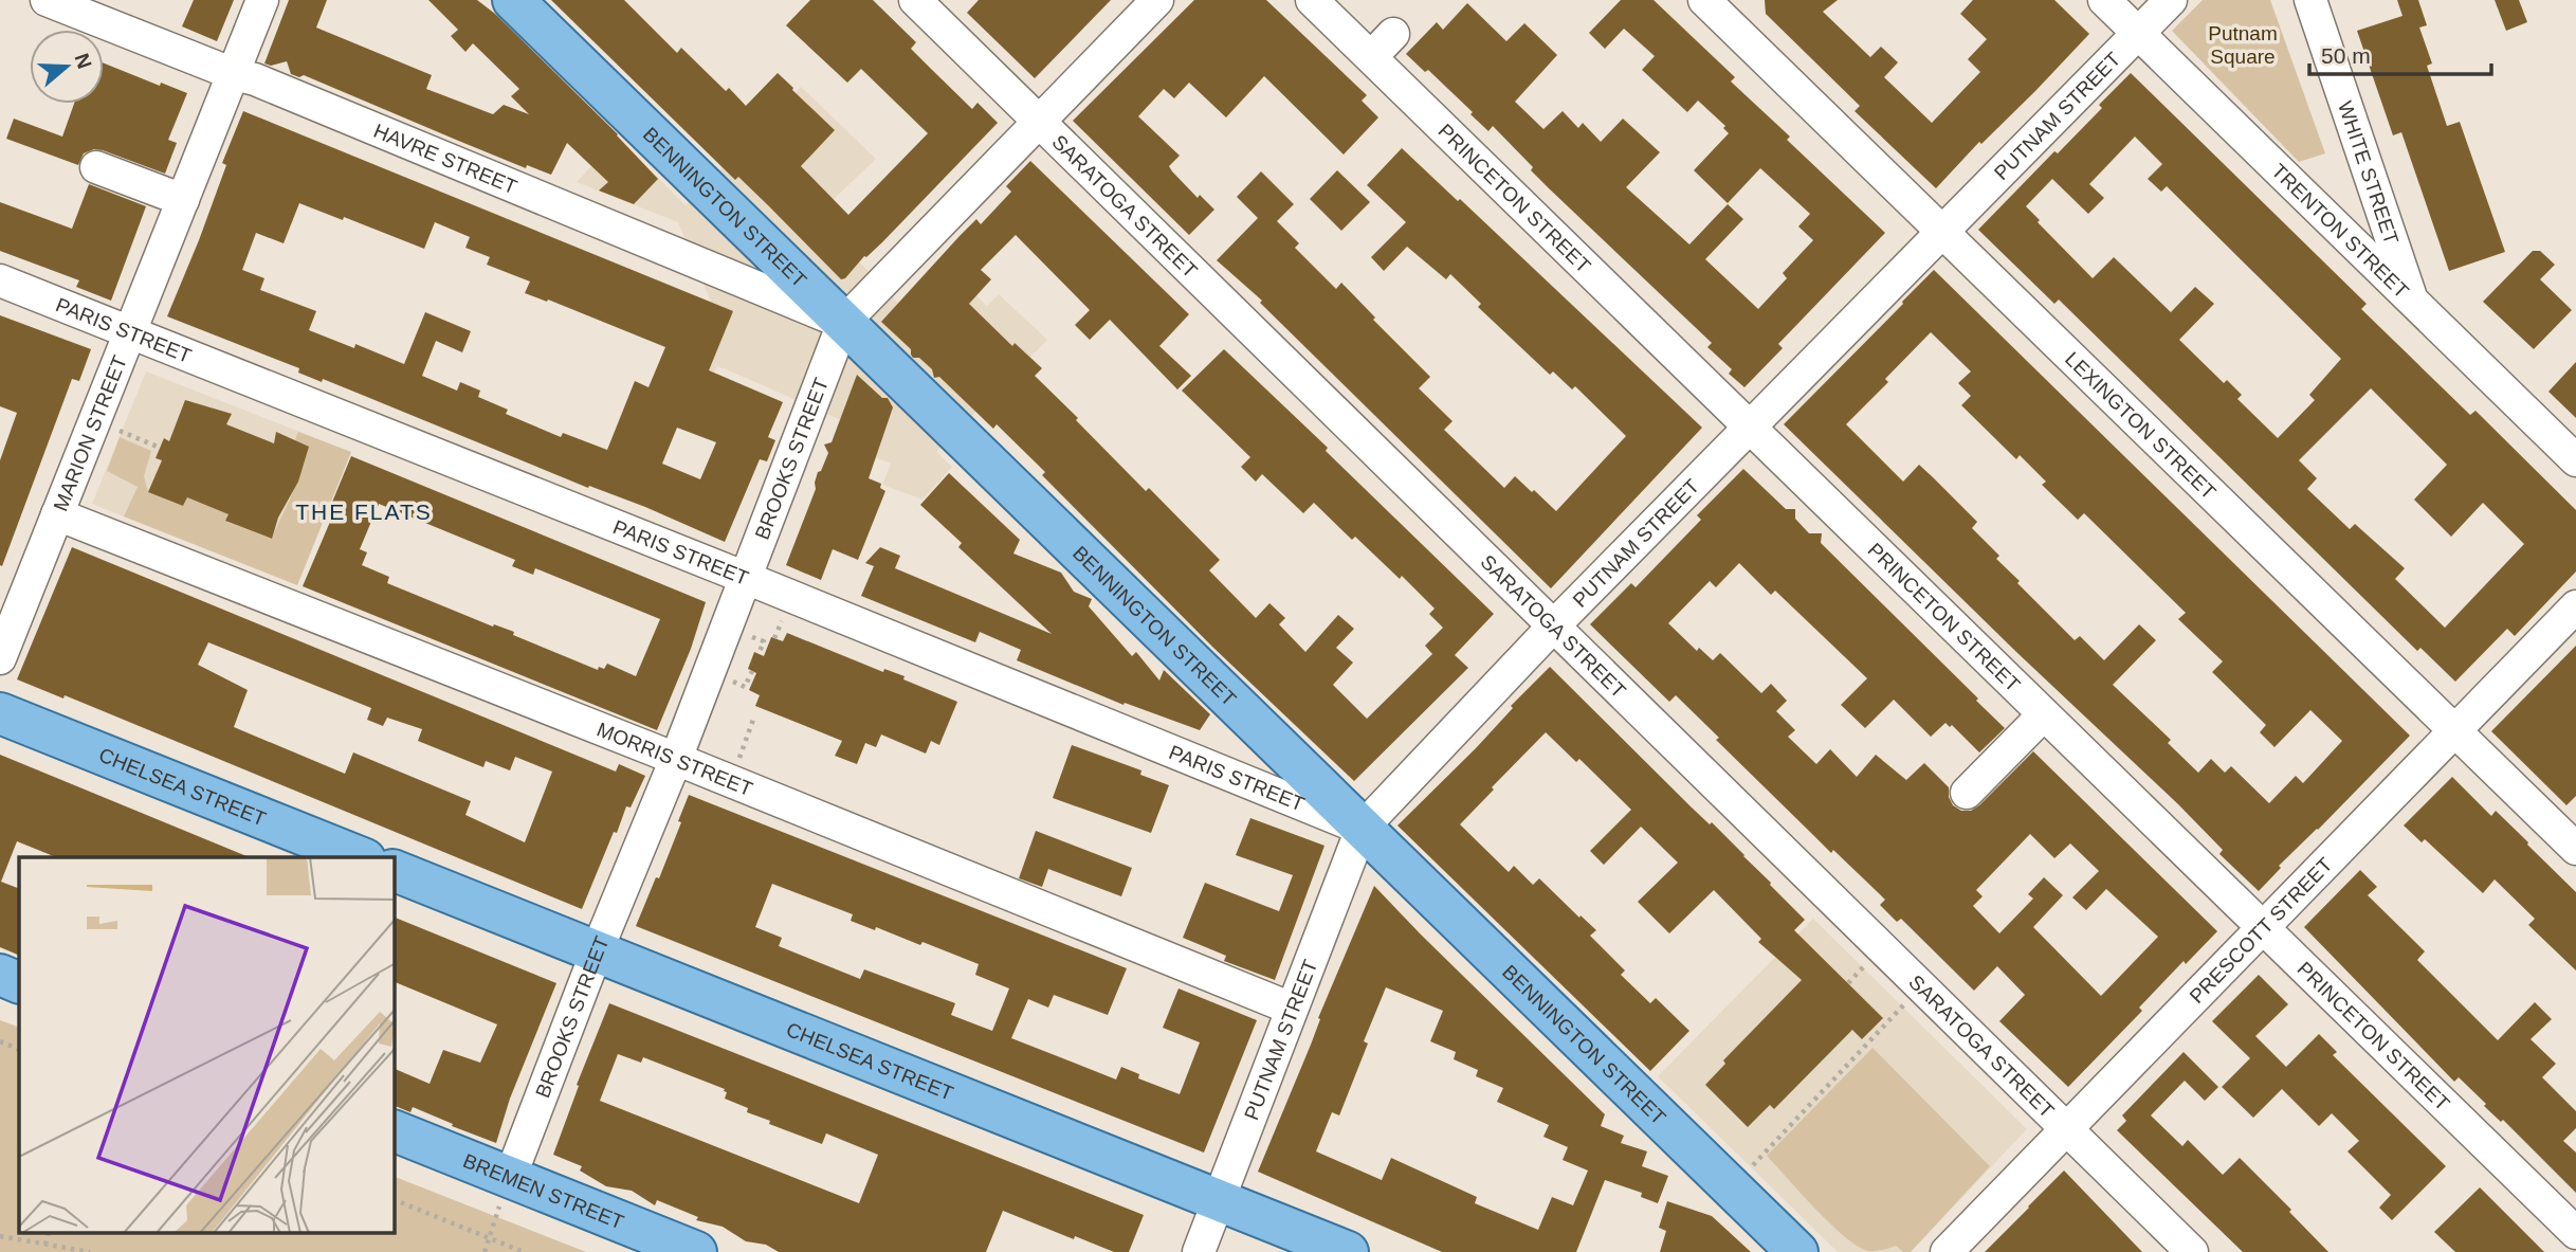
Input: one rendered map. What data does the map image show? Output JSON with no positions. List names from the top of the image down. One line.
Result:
{"streets":{"main road":["BENNINGTON STREET","CHELSEA STREET","BREMEN STREET"],"street":["PUTNAM STREET","HAVRE STREET","WHITE STREET","PRINCETON STREET","SARATOGA STREET","TRENTON STREET","PARIS STREET","LEXINGTON STREET","MARION STREET","BROOKS STREET","MORRIS STREET","PRESCOTT STREET"]},"crossings":[["PUTNAM STREET","PRINCETON STREET"],["PUTNAM STREET","SARATOGA STREET"],["PUTNAM STREET","BENNINGTON STREET"],["PUTNAM STREET","TRENTON STREET"],["PUTNAM STREET","PARIS STREET"],["PUTNAM STREET","LEXINGTON STREET"],["PUTNAM STREET","MORRIS STREET"],["PUTNAM STREET","CHELSEA STREET"],["HAVRE STREET","BENNINGTON STREET"],["HAVRE STREET","MARION STREET"],["HAVRE STREET","BROOKS STREET"],["WHITE STREET","TRENTON STREET"],["PRINCETON STREET","PRESCOTT STREET"],["SARATOGA STREET","BROOKS STREET"],["SARATOGA STREET","PRESCOTT STREET"],["BENNINGTON STREET","PARIS STREET"],["BENNINGTON STREET","BROOKS STREET"],["PARIS STREET","MARION STREET"],["PARIS STREET","BROOKS STREET"],["LEXINGTON STREET","PRESCOTT STREET"],["MARION STREET","MORRIS STREET"],["BROOKS STREET","MORRIS STREET"],["BROOKS STREET","CHELSEA STREET"],["BROOKS STREET","BREMEN STREET"]],"districts":["THE FLATS"],"parks":["Putnam Square"],"scale_bar":"50 m","north":"right"}
